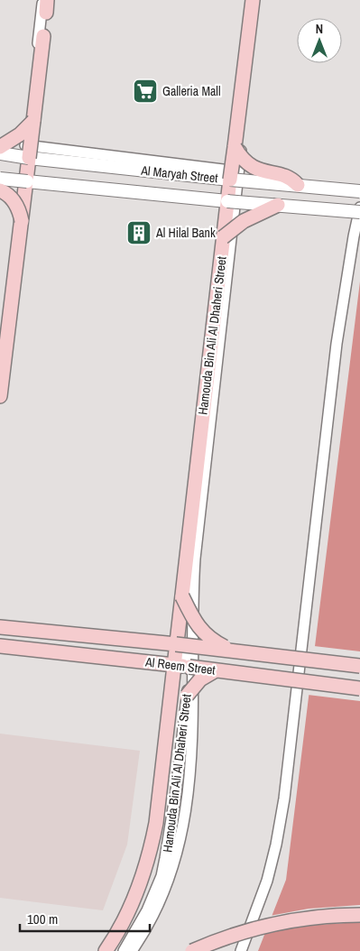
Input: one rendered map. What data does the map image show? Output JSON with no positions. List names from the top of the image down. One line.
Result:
{"streets":{"main road":["Hamouda Bin Ali Al Dhaheri Street","Al Reem Street"],"street":["Al Maryah Street"]},"crossings":[["Al Maryah Street","Hamouda Bin Ali Al Dhaheri Street"],["Hamouda Bin Ali Al Dhaheri Street","Al Reem Street"]],"places":{"supermarket":["Galleria Mall"],"building":["Al Hilal Bank"]},"scale_bar":"100 m","north":"top"}
